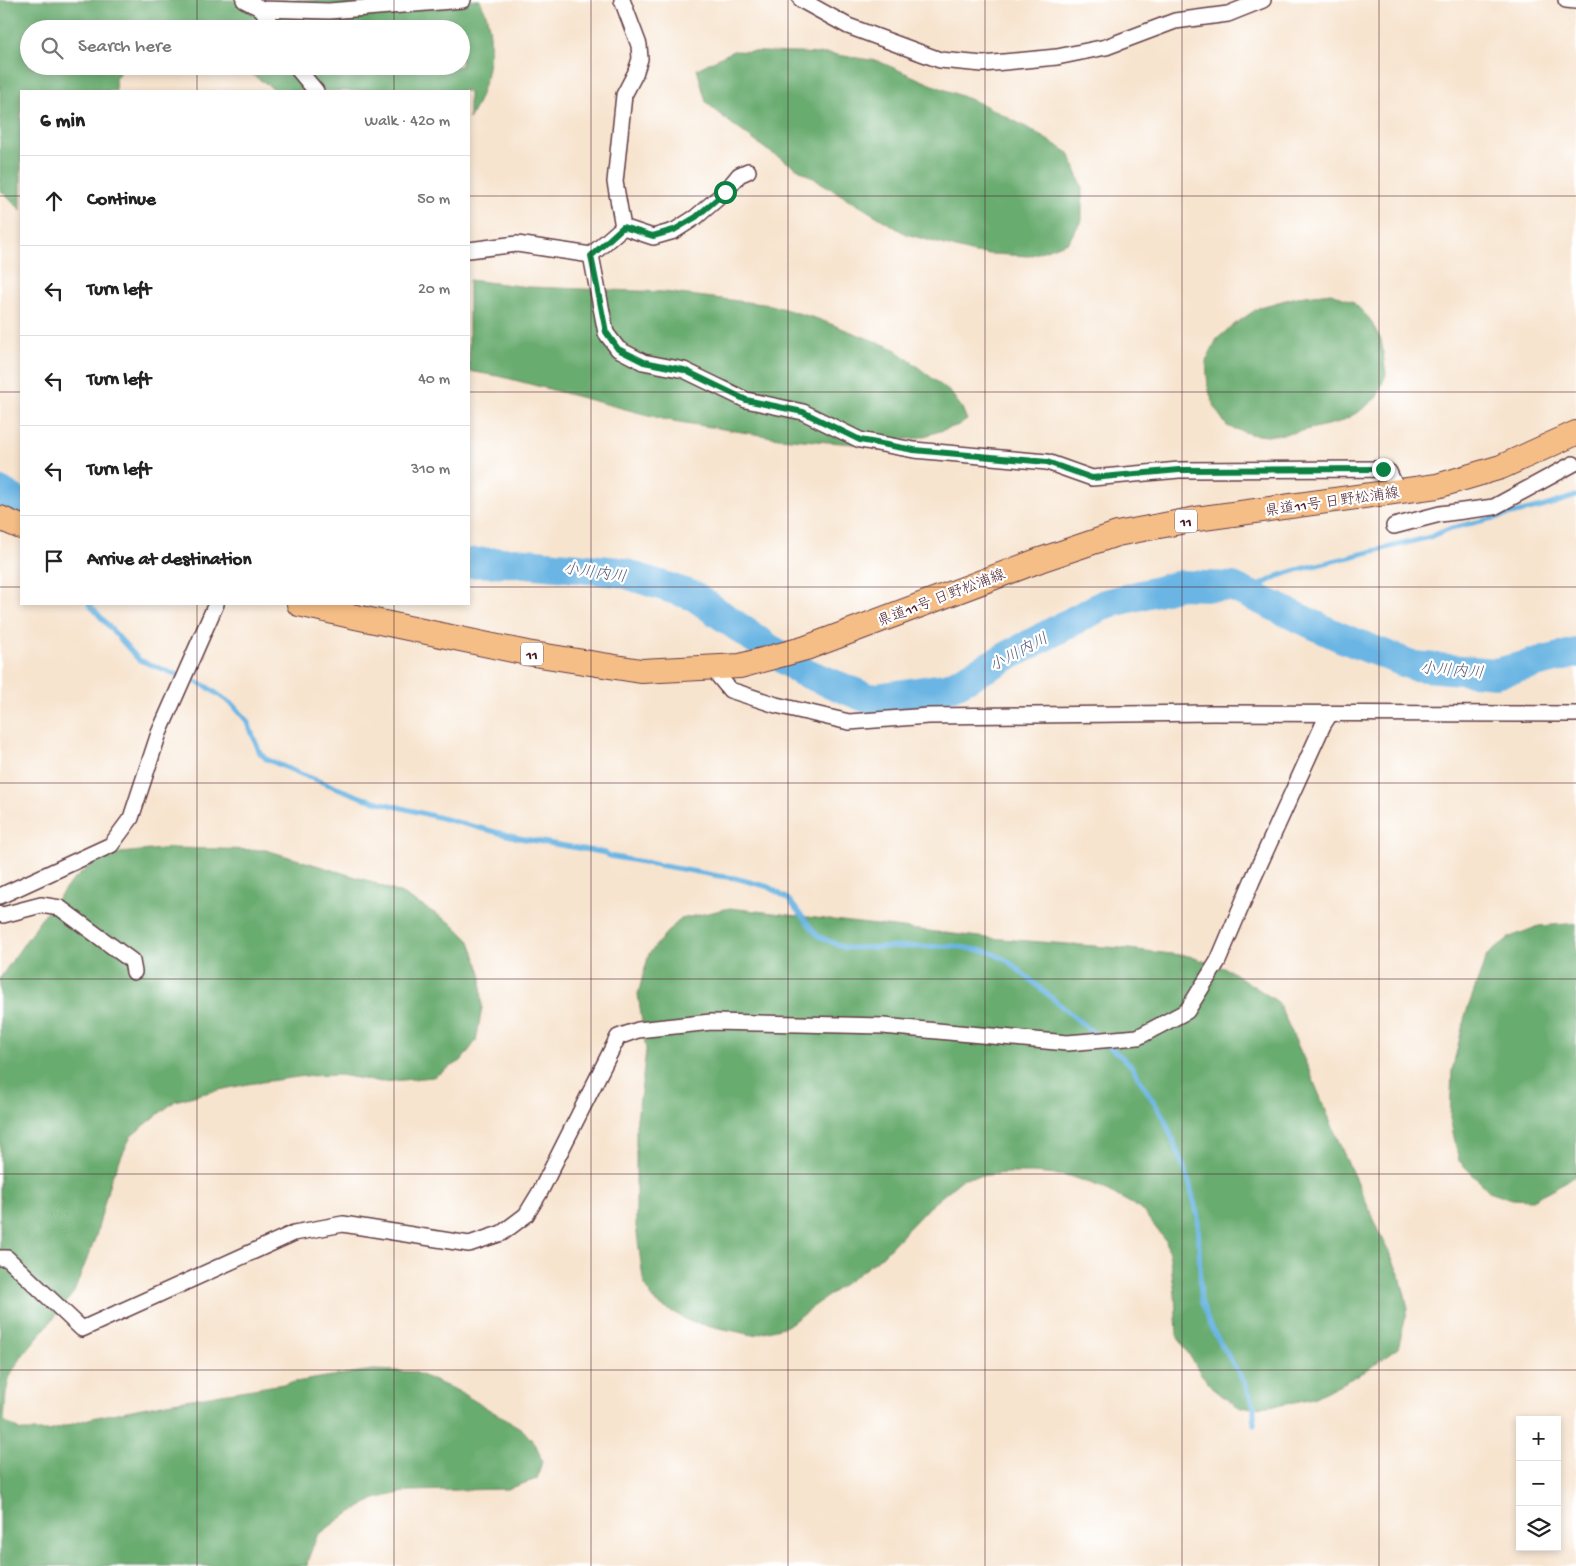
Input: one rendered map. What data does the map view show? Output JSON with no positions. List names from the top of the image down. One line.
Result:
{"streets":{"main road":["県道11号 日野松浦線","11"]},"water":["小川内川"],"page":{"search":"Search here","heading":["6 min","Walk · 420 m"],"list":[["Continue","50 m"],["Turn left","20 m"],["Turn left","40 m"],["Turn left","310 m"],"Arrive at destination"],"map_buttons":["+","−"]}}
